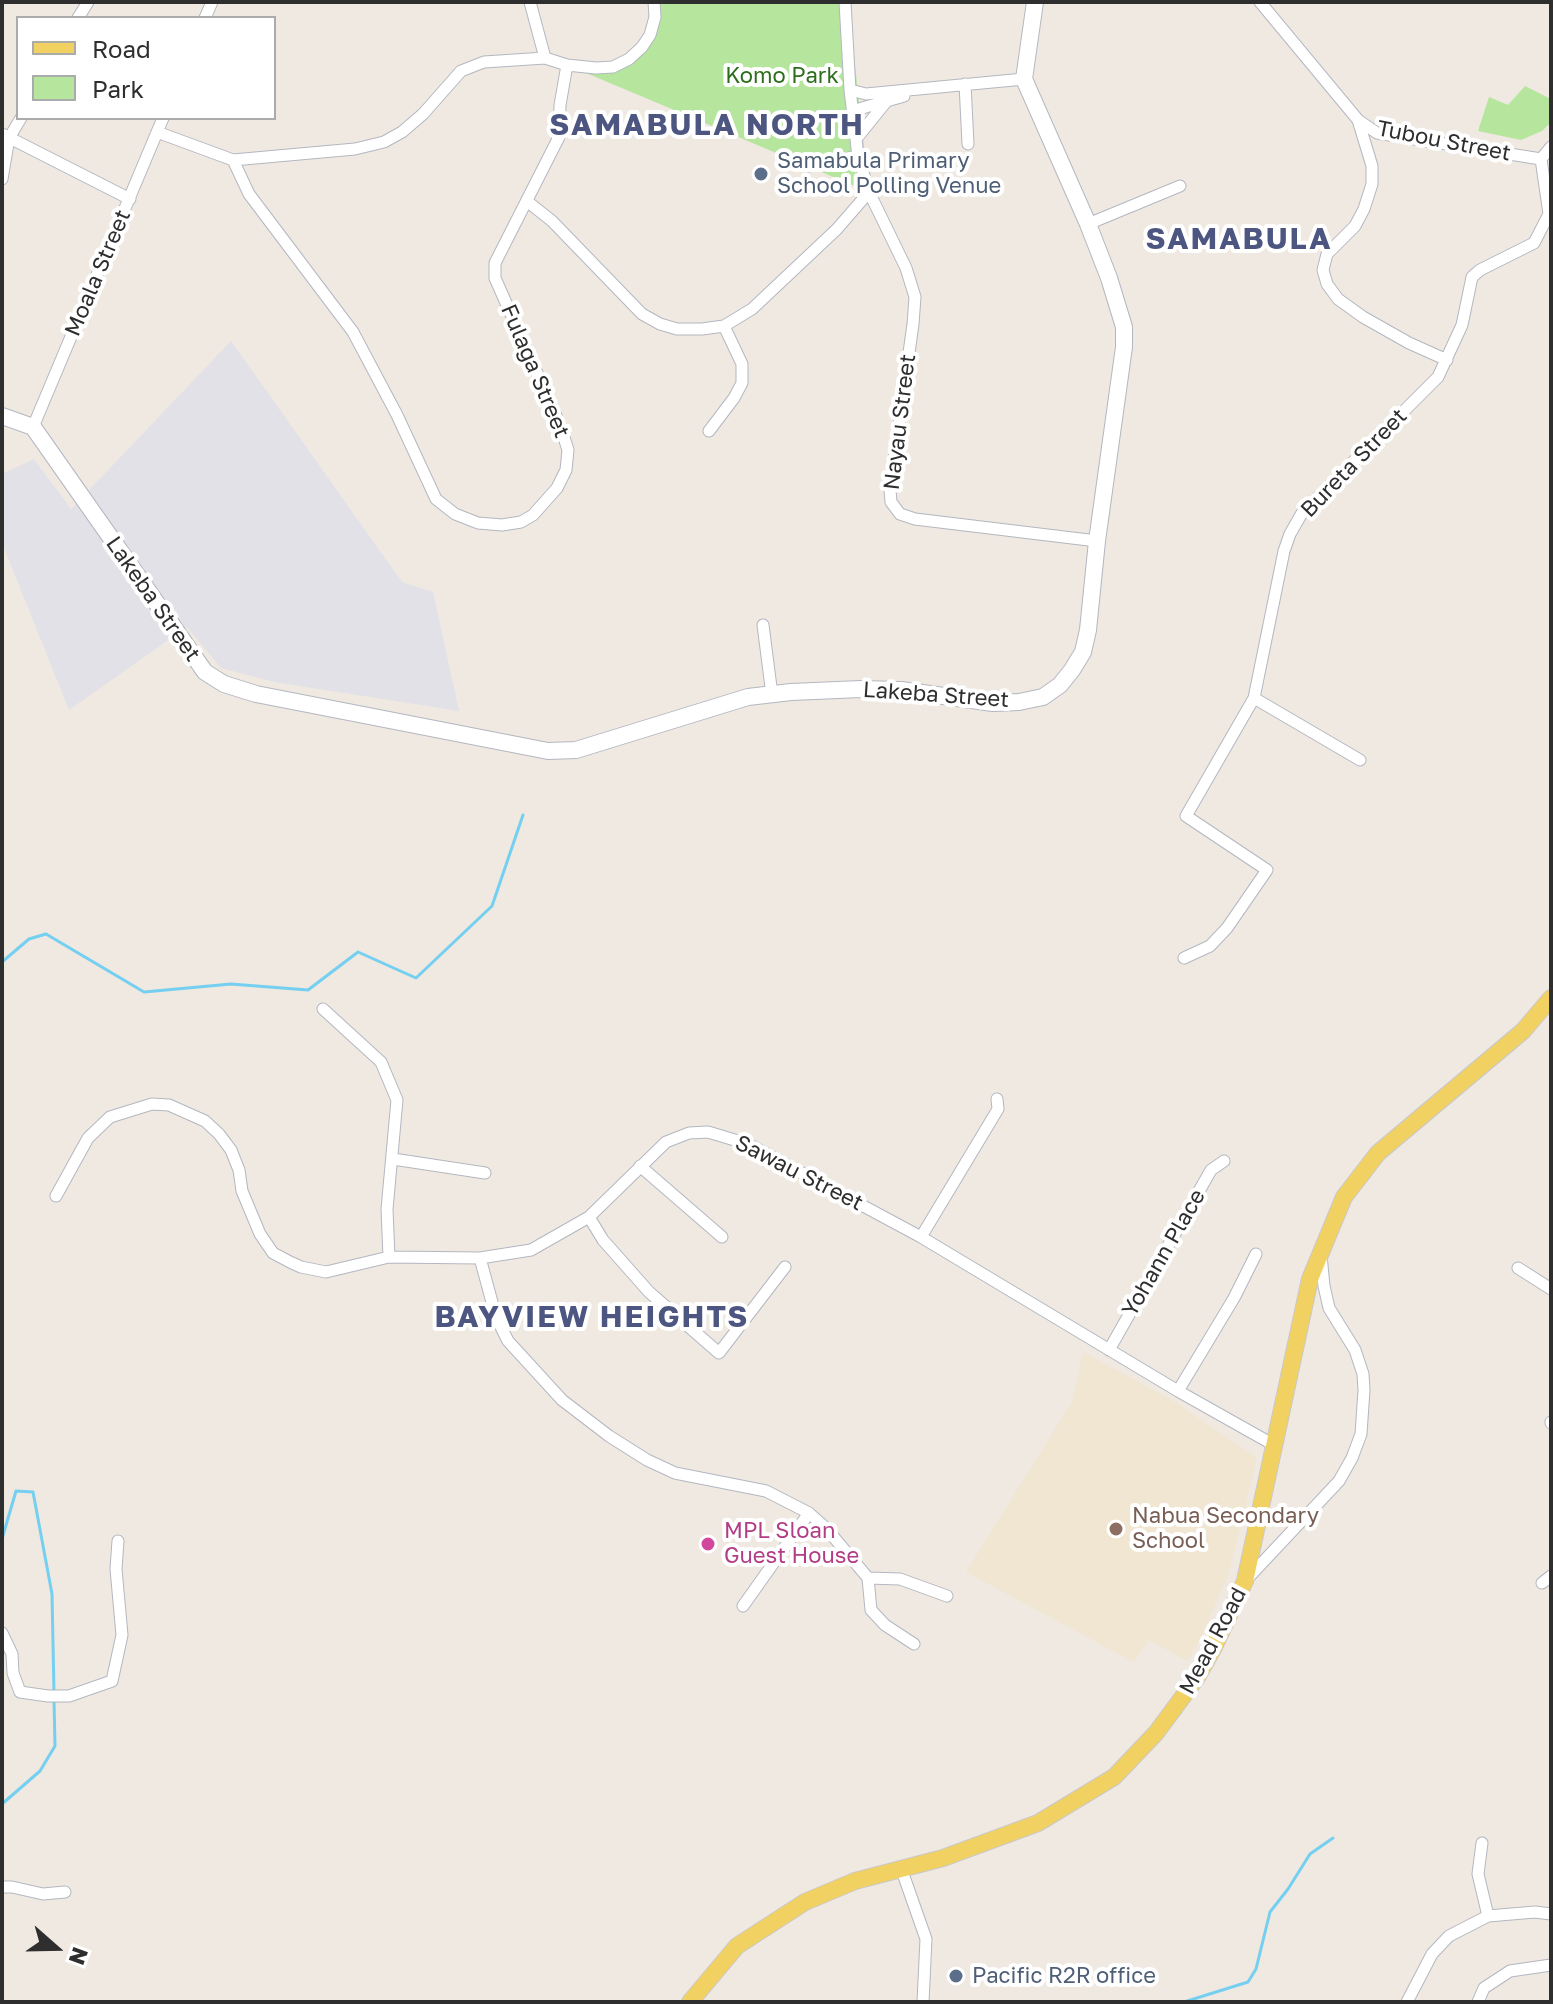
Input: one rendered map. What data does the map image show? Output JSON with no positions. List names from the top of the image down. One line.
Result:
{"streets":{"main road":["Lakeba Street","Mead Road"],"street":["Tubou Street","Moala Street","Fulaga Street","Nayau Street","Bureta Street","Sawau Street","Yohann Place"]},"crossings":[["Tubou Street","Bureta Street"],["Moala Street","Lakeba Street"],["Nayau Street","Lakeba Street"],["Sawau Street","Yohann Place"],["Sawau Street","Mead Road"]],"districts":["SAMABULA NORTH","SAMABULA","BAYVIEW HEIGHTS"],"parks":["Komo Park"],"places":["Samabula Primary School Polling Venue","Nabua Secondary School","MPL Sloan Guest House","Pacific R2R office"],"legend":["Road","Park"],"north":"right"}
